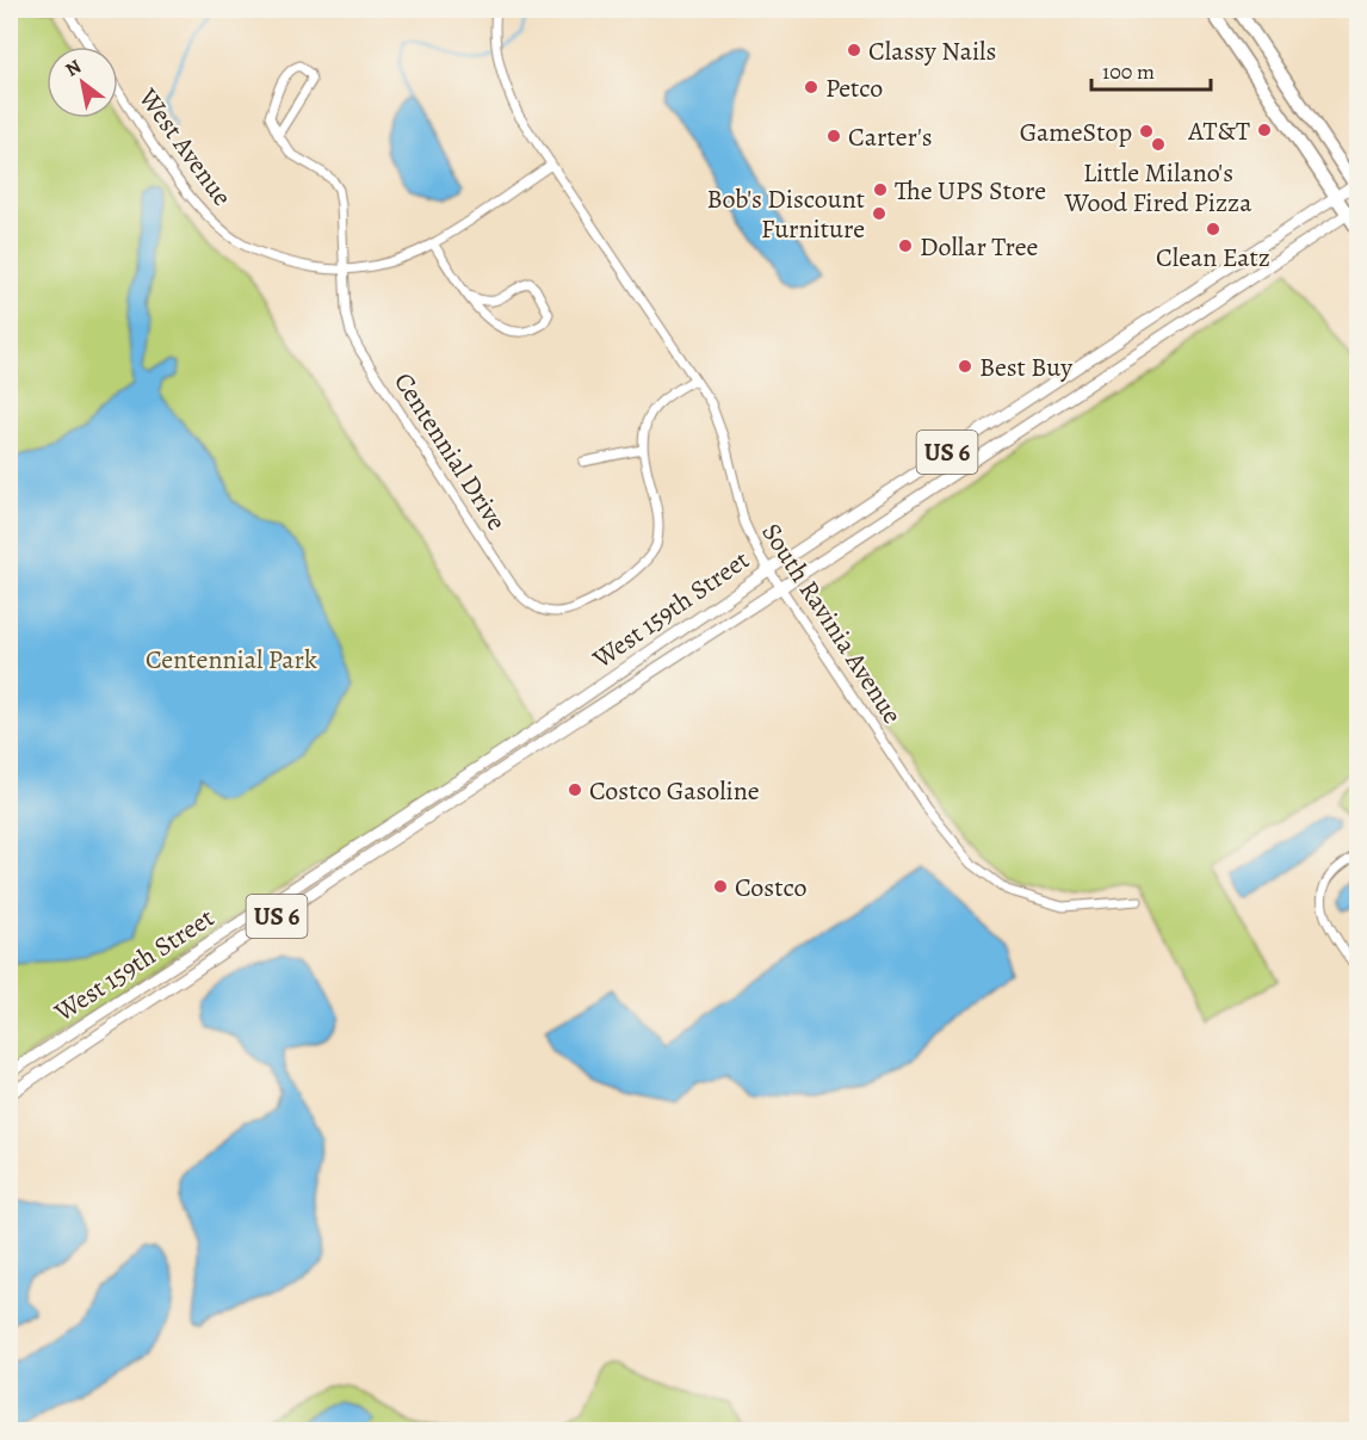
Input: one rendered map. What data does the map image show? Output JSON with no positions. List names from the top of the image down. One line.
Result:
{"streets":{"main road":["US 6","West 159th Street"],"street":["West Avenue","Centennial Drive","South Ravinia Avenue"]},"crossings":[["West Avenue","Centennial Drive"],["West Avenue","South Ravinia Avenue"],["West 159th Street","South Ravinia Avenue"]],"parks":["Centennial Park"],"places":["Classy Nails","Petco","AT&T","GameStop","Carter's","Little Milano's Wood Fired Pizza","The UPS Store","Bob's Discount Furniture","Clean Eatz","Dollar Tree","Best Buy","Costco Gasoline","Costco"],"scale_bar":"100 m","north":"top left"}
